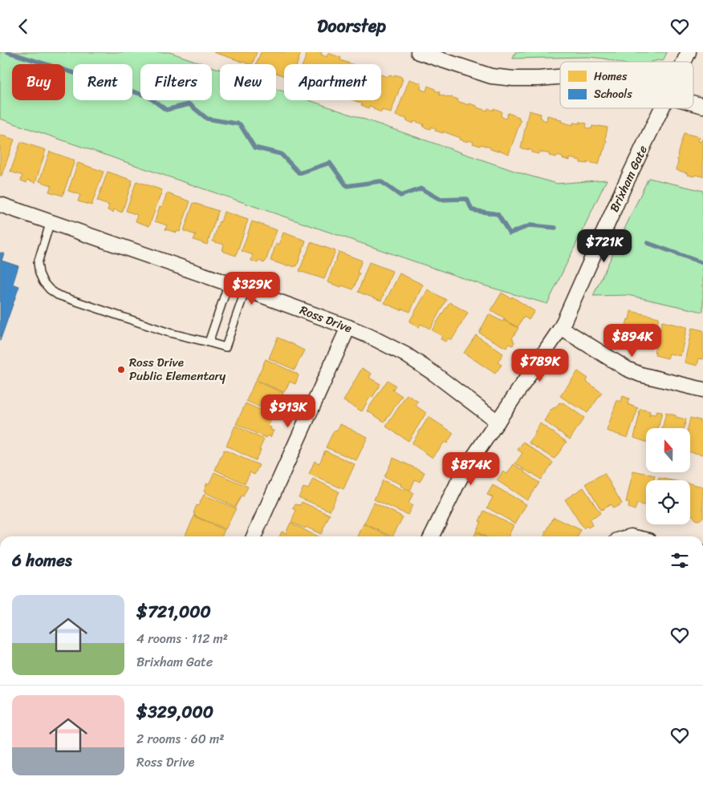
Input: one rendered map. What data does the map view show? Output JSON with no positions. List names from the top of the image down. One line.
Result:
{"streets":{"street":["Brixham Gate","Ross Drive"]},"crossings":[["Brixham Gate","Ross Drive"]],"places":["Ross Drive Public Elementary"],"legend":["Homes","Schools"],"north":"top","page":{"header":"Doorstep","chip":["Buy","Rent","Filters","New","Apartment"],"price":["$721K","$329K","$894K","$789K","$913K","$874K"],"heading":"6 homes","list":[{"name":"$721,000","note":"4 rooms · 112 m² · Brixham Gate"},{"name":"$329,000","note":"2 rooms · 60 m² · Ross Drive"}]}}
